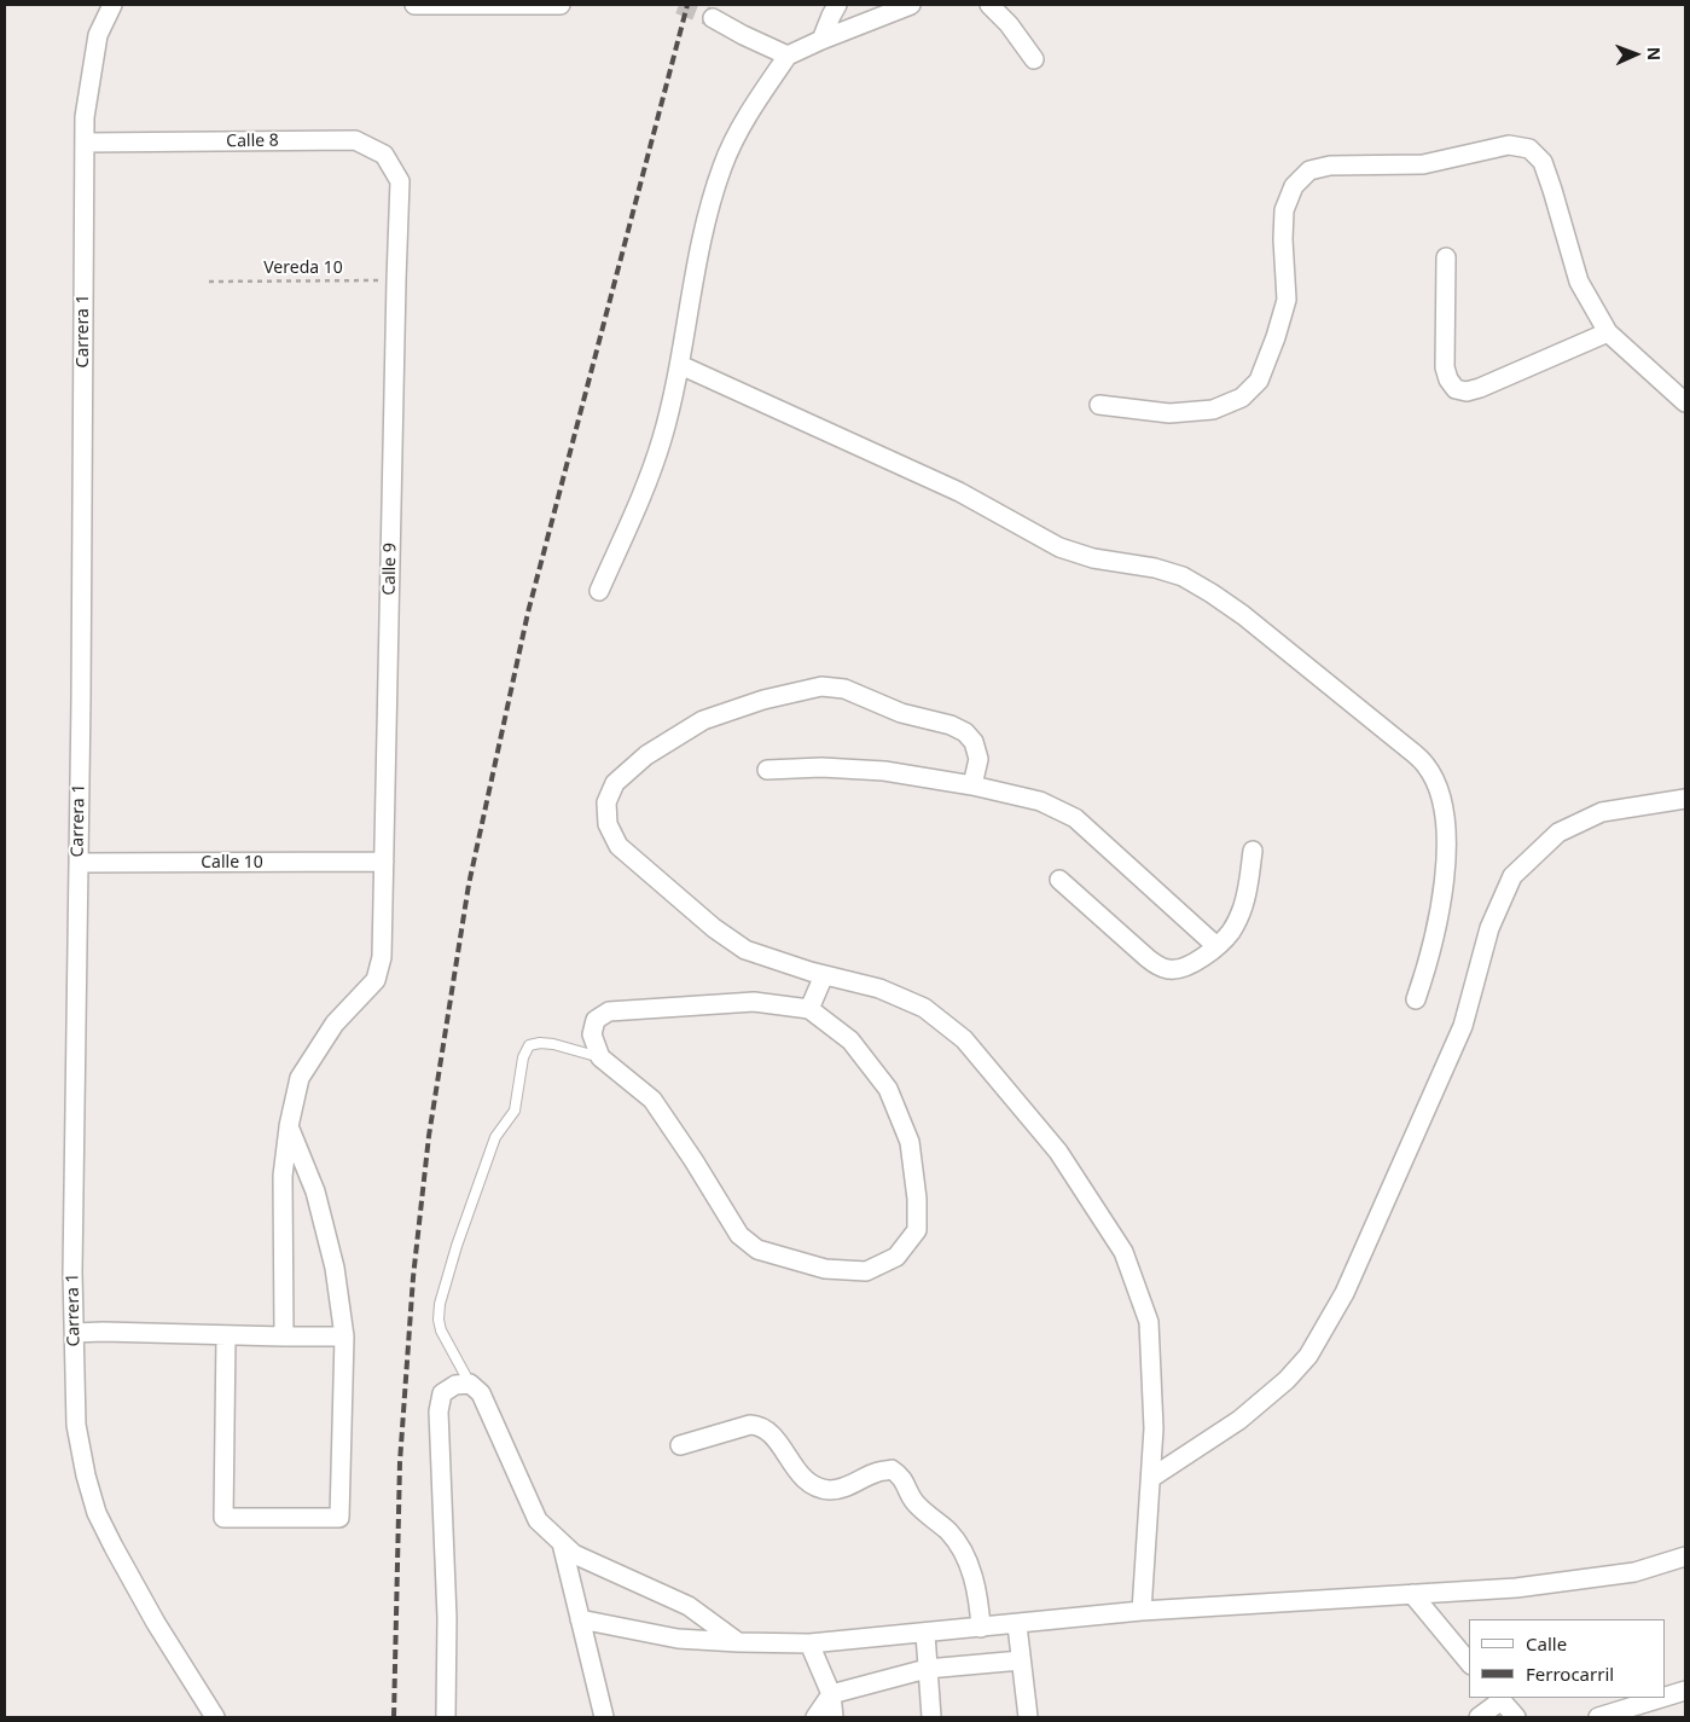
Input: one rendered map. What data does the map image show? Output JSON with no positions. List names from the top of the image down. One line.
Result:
{"streets":{"street":["Calle 8","Carrera 1","Calle 9","Calle 10"],"path":["Vereda 10"]},"crossings":[["Calle 8","Carrera 1"],["Calle 8","Calle 9"],["Vereda 10","Calle 9"],["Carrera 1","Calle 10"],["Calle 9","Calle 10"]],"legend":["Calle","Ferrocarril"],"north":"right"}
